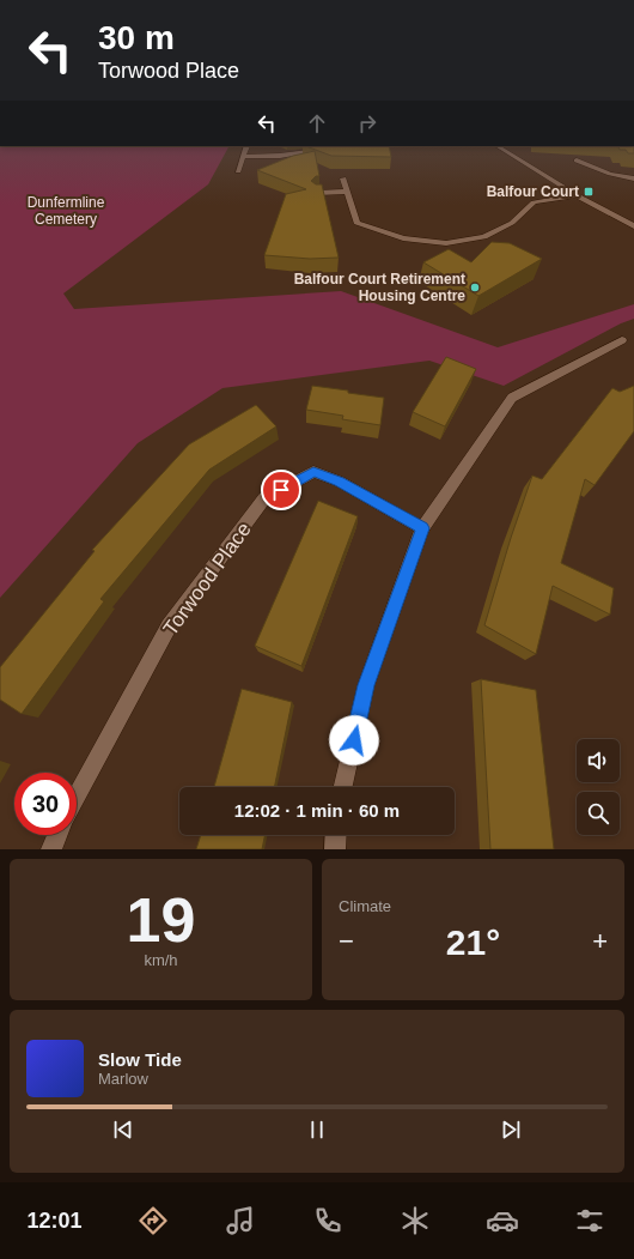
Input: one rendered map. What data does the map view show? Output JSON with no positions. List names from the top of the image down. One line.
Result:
{"streets":{"street":["Torwood Place"]},"parks":["Dunfermline Cemetery"],"places":{"transit":["Balfour Court"],"other":["Balfour Court Retirement Housing Centre"]},"page":{"turn":["30 m","Torwood Place"],"limit":"30","trip":"12:02 · 1 min · 60 m","tile":[["19","km/h"],"Climate"],"heat":["−","21°","+"],"song":["Slow Tide","Marlow"],"tabs":"12:01"}}
